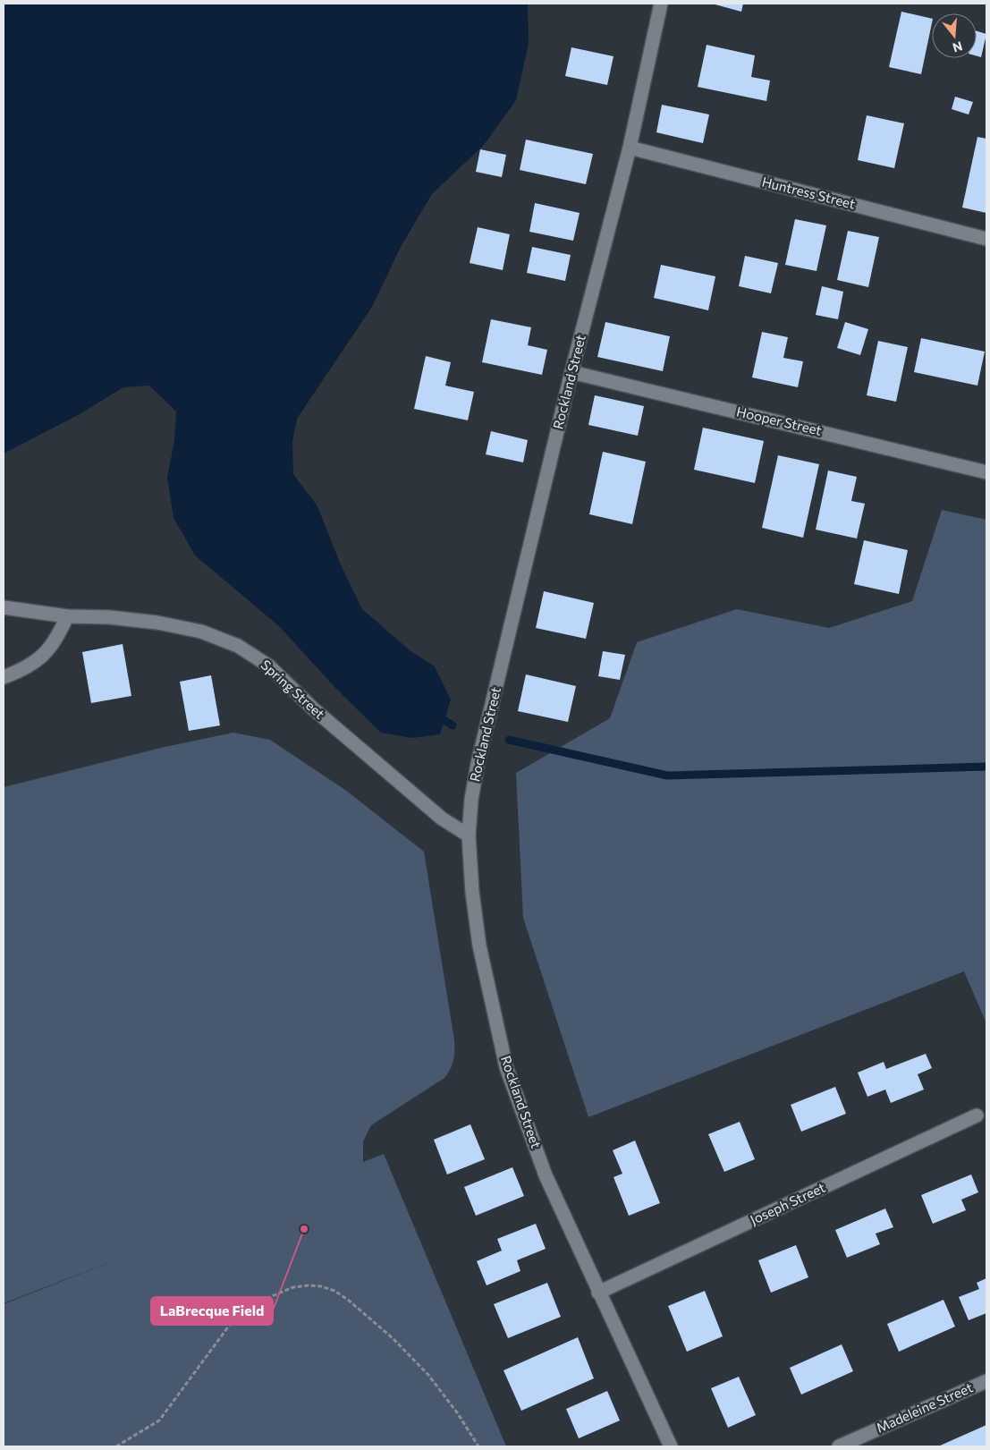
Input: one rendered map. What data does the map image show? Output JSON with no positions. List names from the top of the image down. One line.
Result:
{"streets":{"street":["Huntress Street","Rockland Street","Hooper Street","Spring Street","Joseph Street","Madeleine Street"]},"crossings":[["Huntress Street","Rockland Street"],["Rockland Street","Hooper Street"],["Rockland Street","Spring Street"],["Rockland Street","Joseph Street"]],"places":["LaBrecque Field"],"north":"bottom"}
